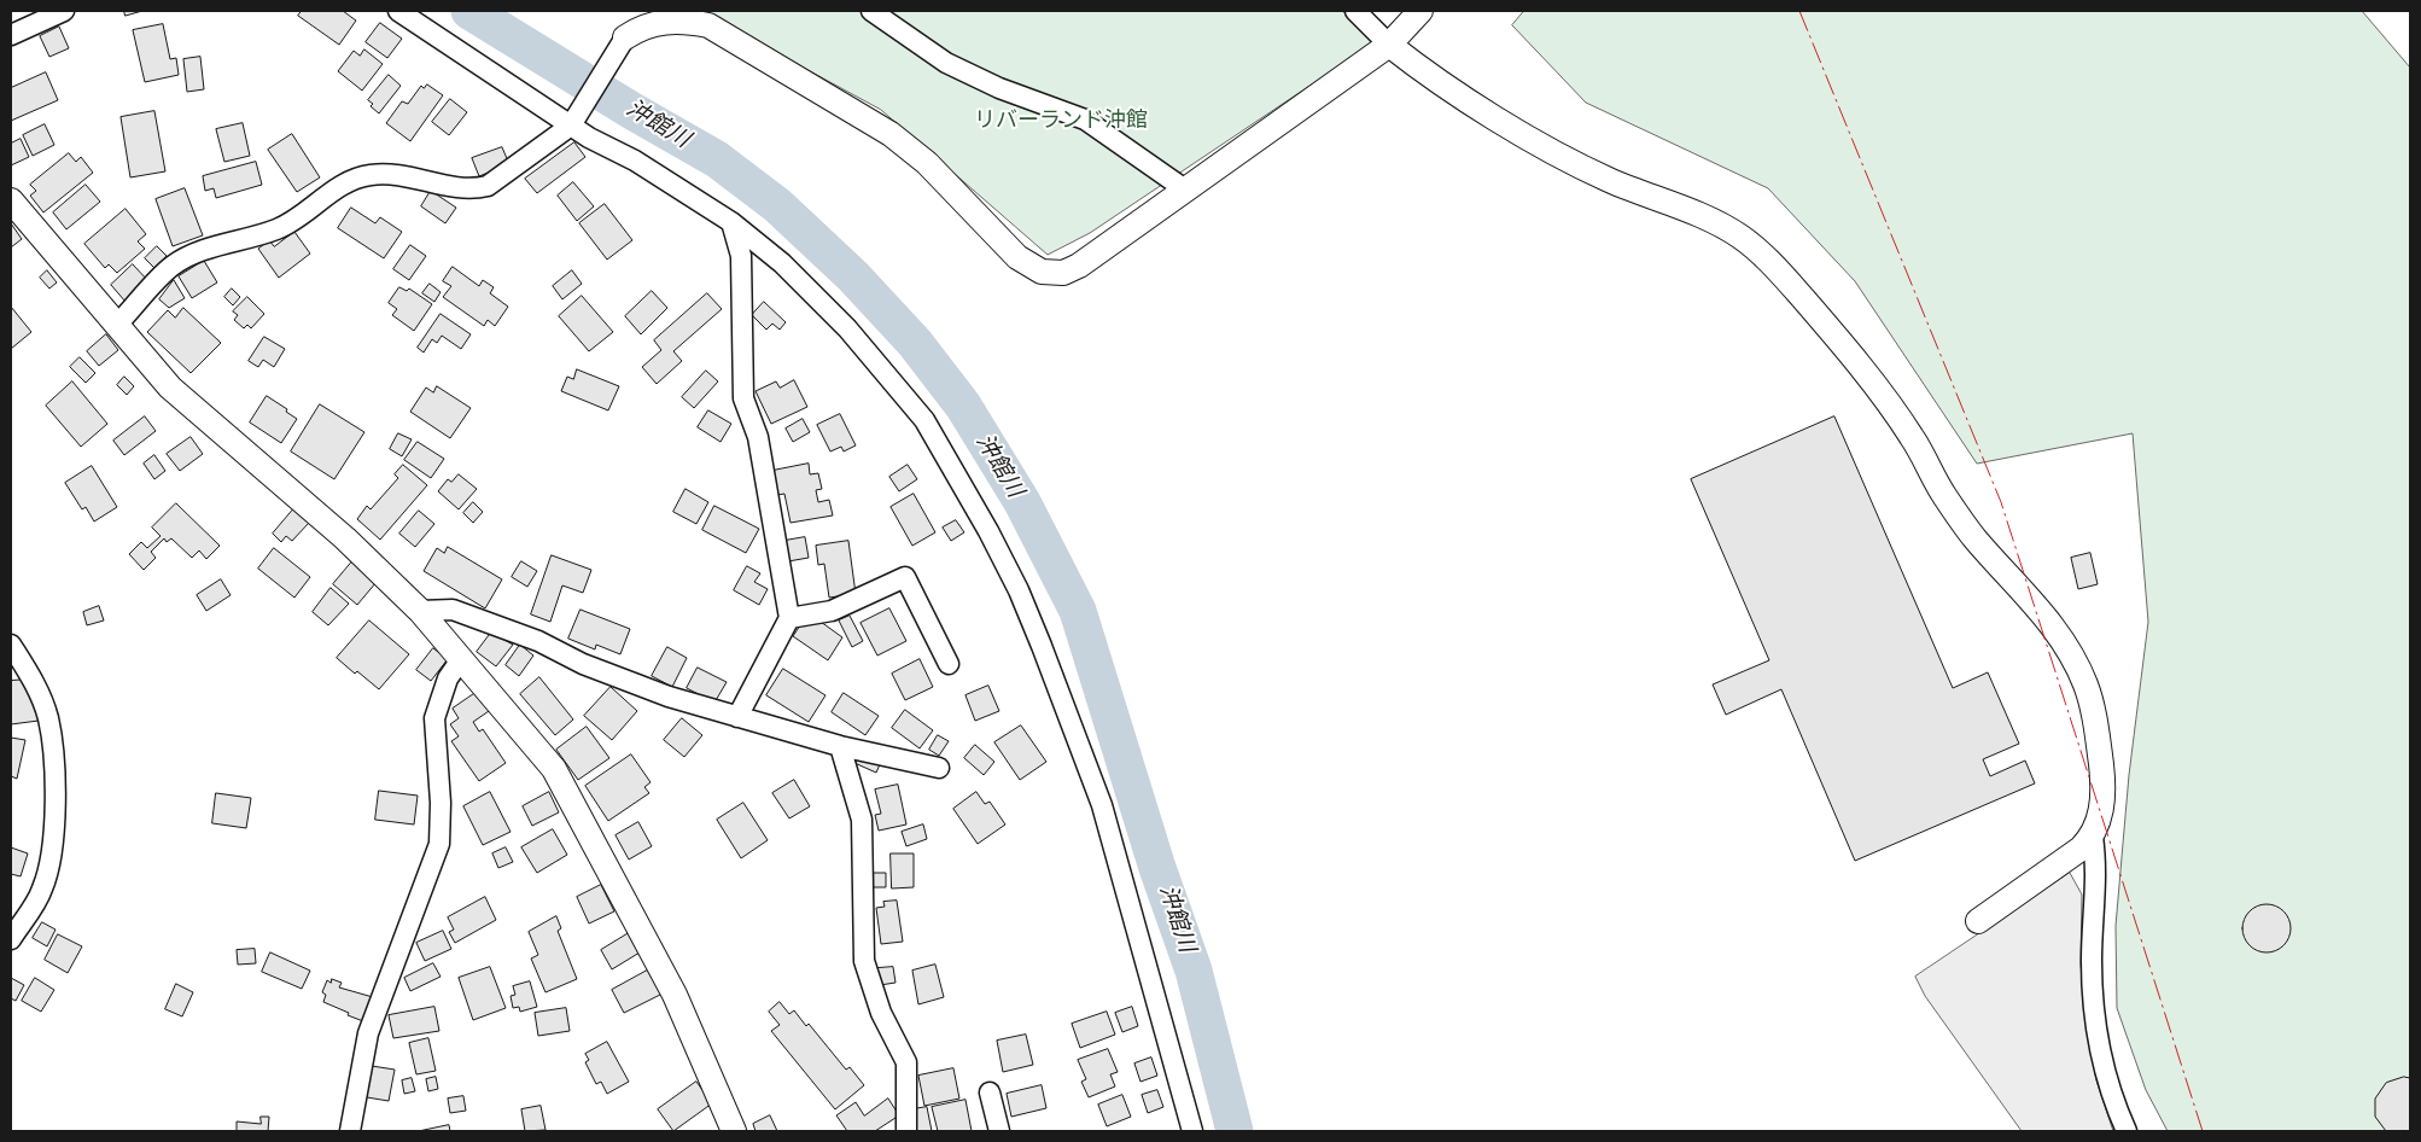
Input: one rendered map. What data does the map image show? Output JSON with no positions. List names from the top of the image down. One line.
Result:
{"water":["沖館川"],"parks":["リバーランド沖館"]}
